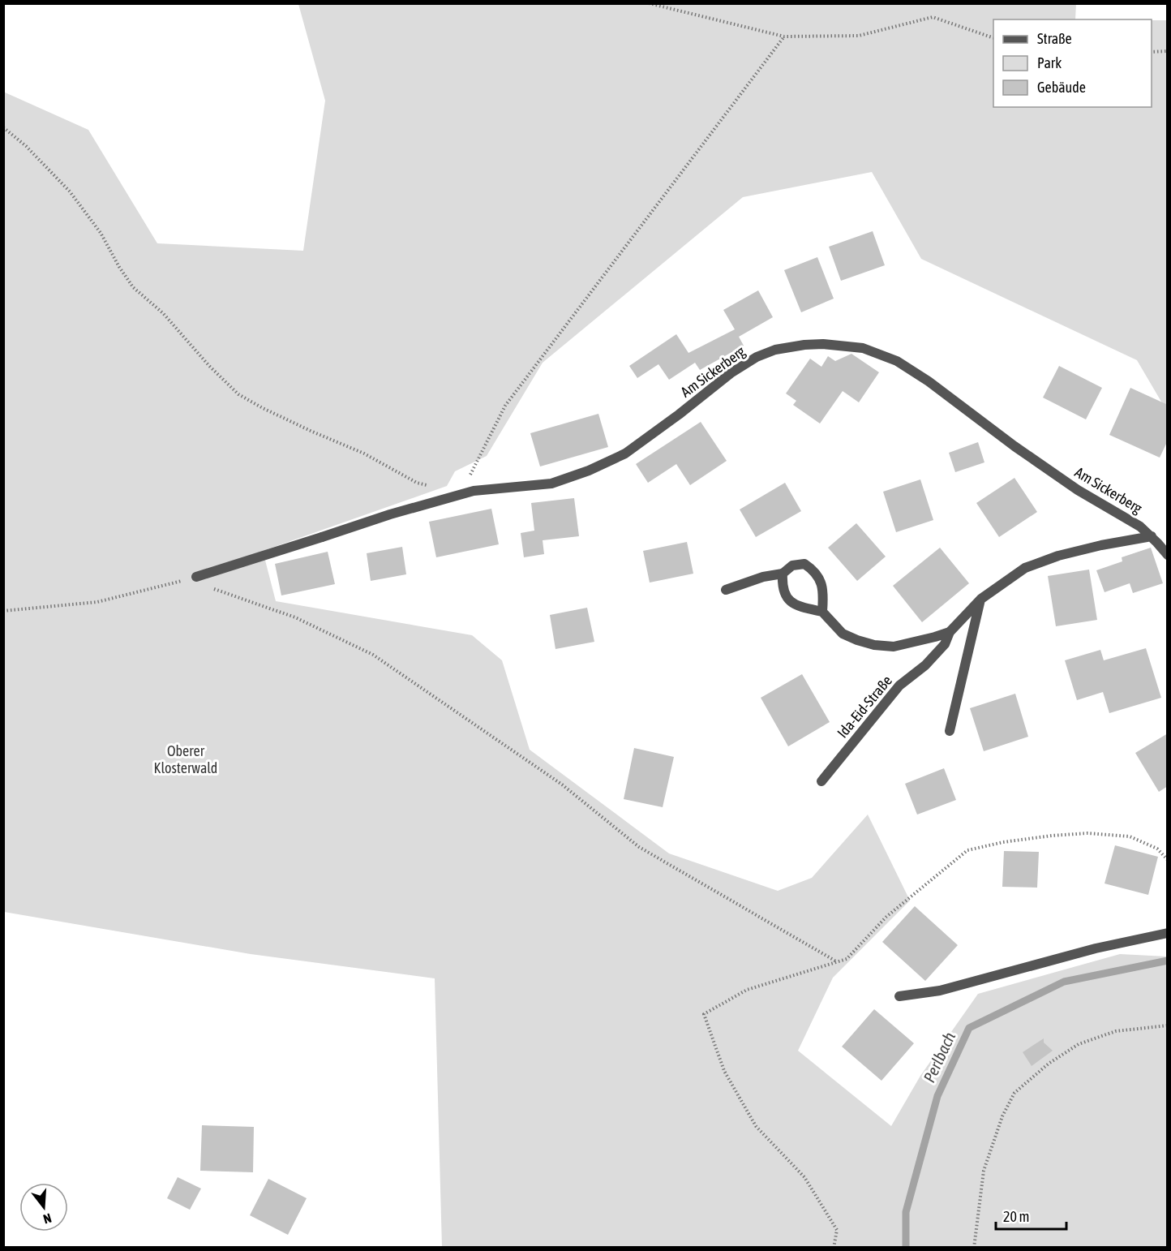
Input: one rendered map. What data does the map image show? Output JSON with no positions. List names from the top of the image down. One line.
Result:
{"streets":{"street":["Am Sickerberg","Ida-Eid-Straße"]},"crossings":[["Am Sickerberg","Ida-Eid-Straße"]],"water":["Perlbach"],"parks":["Oberer Klosterwald"],"legend":["Straße","Park","Gebäude"],"scale_bar":"20 m","north":"bottom"}
